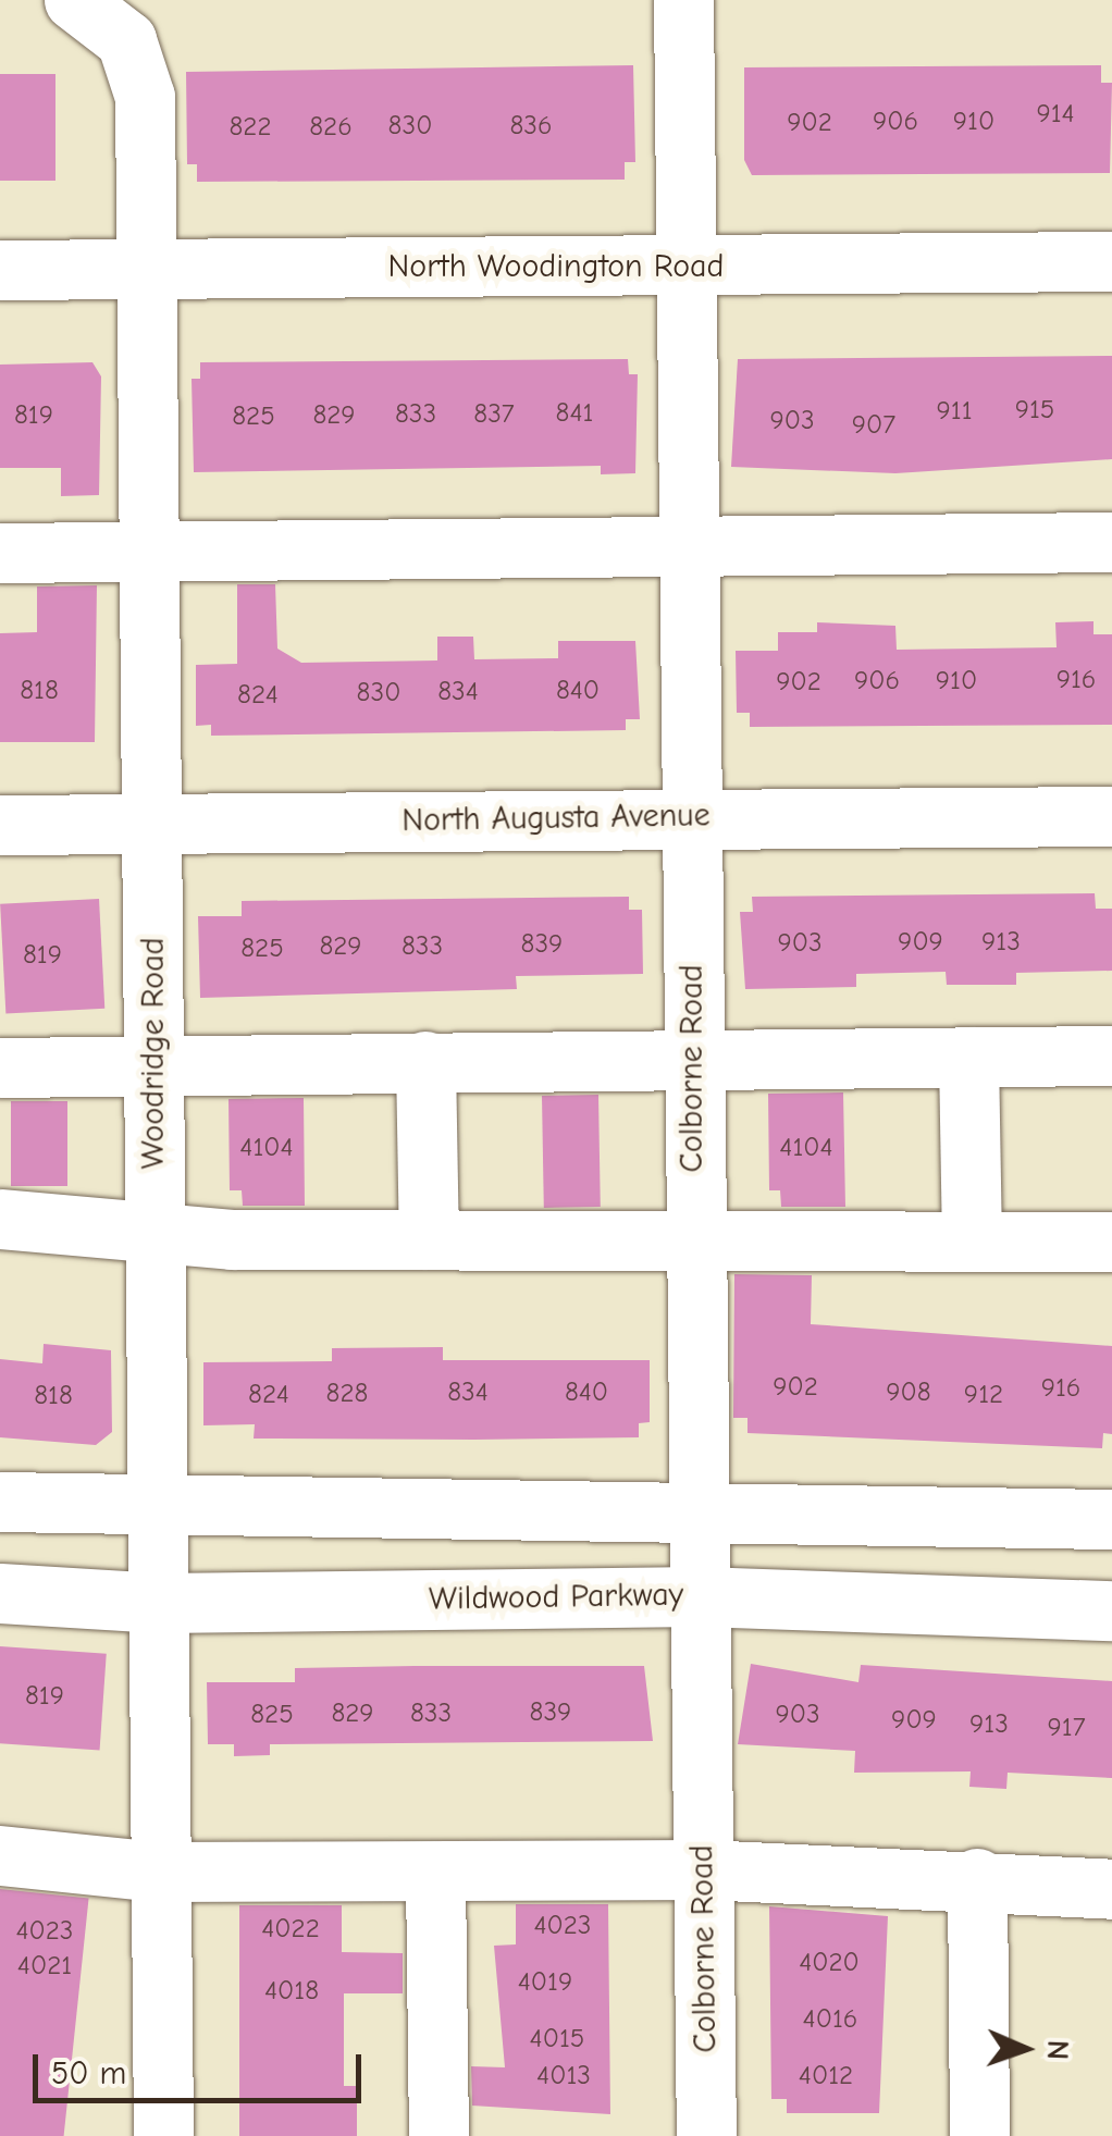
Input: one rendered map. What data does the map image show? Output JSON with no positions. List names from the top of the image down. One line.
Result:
{"streets":{"street":["North Woodington Road","North Augusta Avenue","Woodridge Road","Colborne Road","Wildwood Parkway"]},"crossings":[["North Woodington Road","Woodridge Road"],["North Woodington Road","Colborne Road"],["North Augusta Avenue","Woodridge Road"],["North Augusta Avenue","Colborne Road"],["Woodridge Road","Wildwood Parkway"],["Colborne Road","Wildwood Parkway"]],"house_numbers":["914","906","910","902","830","836","822","826","915","911","841","833","837","819","829","825","903","907","916","906","910","902","818","840","834","830","824","909","913","903","839","829","833","825","819","4104","4104","902","916","834","840","908","828","824","912","818","819","839","829","833","825","903","909","913","917","4023","4022","4023","4020","4021","4019","4018","4016","4015","4013","4012"],"scale_bar":"50 m","north":"right"}
